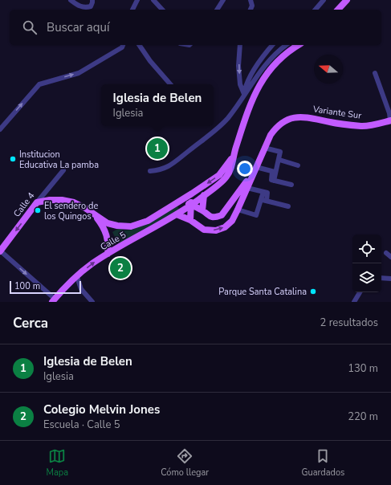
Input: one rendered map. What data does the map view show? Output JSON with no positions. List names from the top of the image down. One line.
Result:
{"streets":{"main road":["Variante Sur","Calle 4","Calle 5"]},"crossings":[["Calle 4","Calle 5"]],"one_way":["Calle 4"],"places":["Institucion Educativa La pamba","El sendero de los Quingos","Parque Santa Catalina"],"scale_bar":"100 m","north":"left","page":{"search":"Buscar aquí","popup":["Iglesia de Belen","Iglesia"],"pins":["1","2"],"scale":"100 m","heading":["Cerca","2 resultados"],"list":[{"mark":"1","name":"Iglesia de Belen","note":"Iglesia","value":"130 m"},{"mark":"2","name":"Colegio Melvin Jones","note":"Escuela · Calle 5","value":"220 m"}],"nav":["Mapa","Cómo llegar","Guardados"]}}
